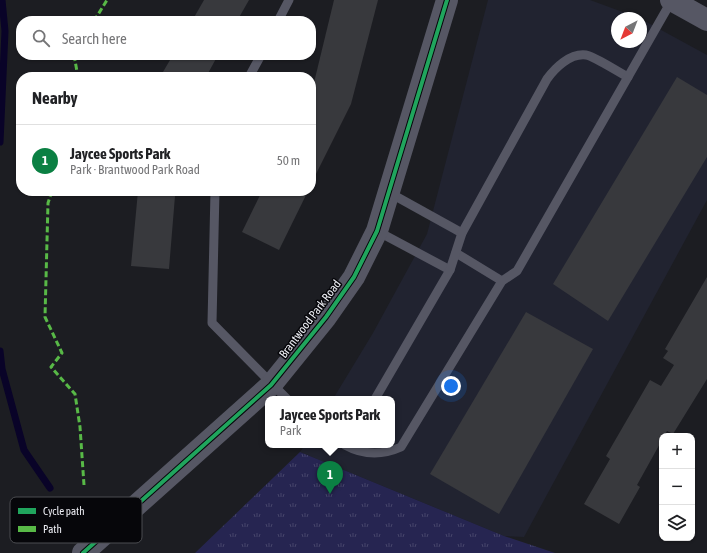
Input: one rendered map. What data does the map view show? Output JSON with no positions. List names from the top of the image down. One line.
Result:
{"streets":{"street":["Brantwood Park Road"]},"legend":["Cycle path","Path"],"north":"bottom left","page":{"search":"Search here","heading":"Nearby","list":[{"mark":"1","name":"Jaycee Sports Park","note":"Park · Brantwood Park Road","value":"50 m"}],"popup":["Jaycee Sports Park","Park"],"map_buttons":["+","−"],"pins":"1"}}
